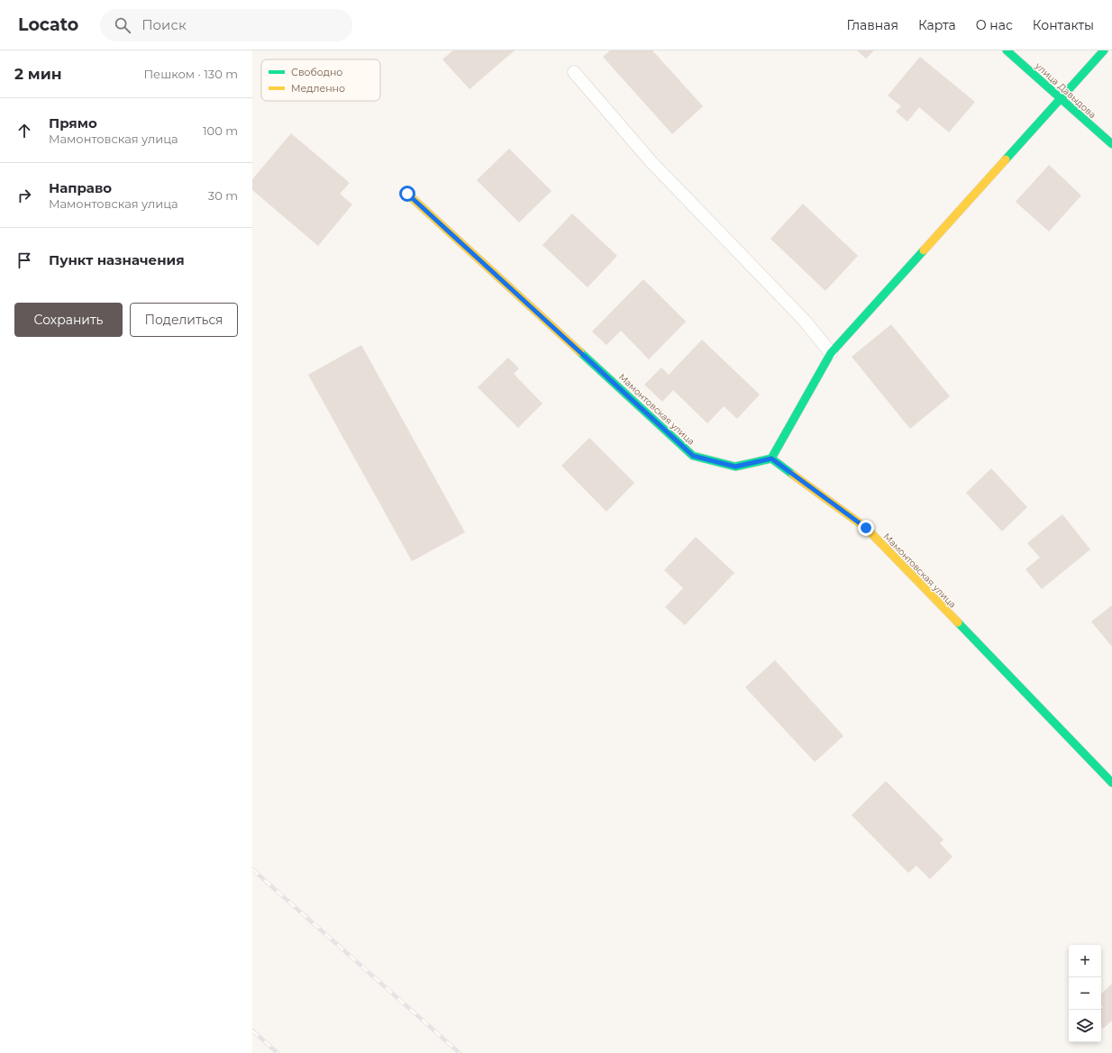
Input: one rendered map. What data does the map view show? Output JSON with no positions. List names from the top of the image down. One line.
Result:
{"streets":{"street":["улица Давыдова","Мамонтовская улица"]},"legend":["Свободно","Медленно"],"page":{"header":"Locato","search":"Поиск","nav":["Главная","Карта","О нас","Контакты"],"heading":["2 мин","Пешком · 130 m"],"list":[["Прямо","Мамонтовская улица","100 m"],["Направо","Мамонтовская улица","30 m"],"Пункт назначения"],"buttons":["Сохранить","Поделиться"],"map_buttons":["+","−"]}}
